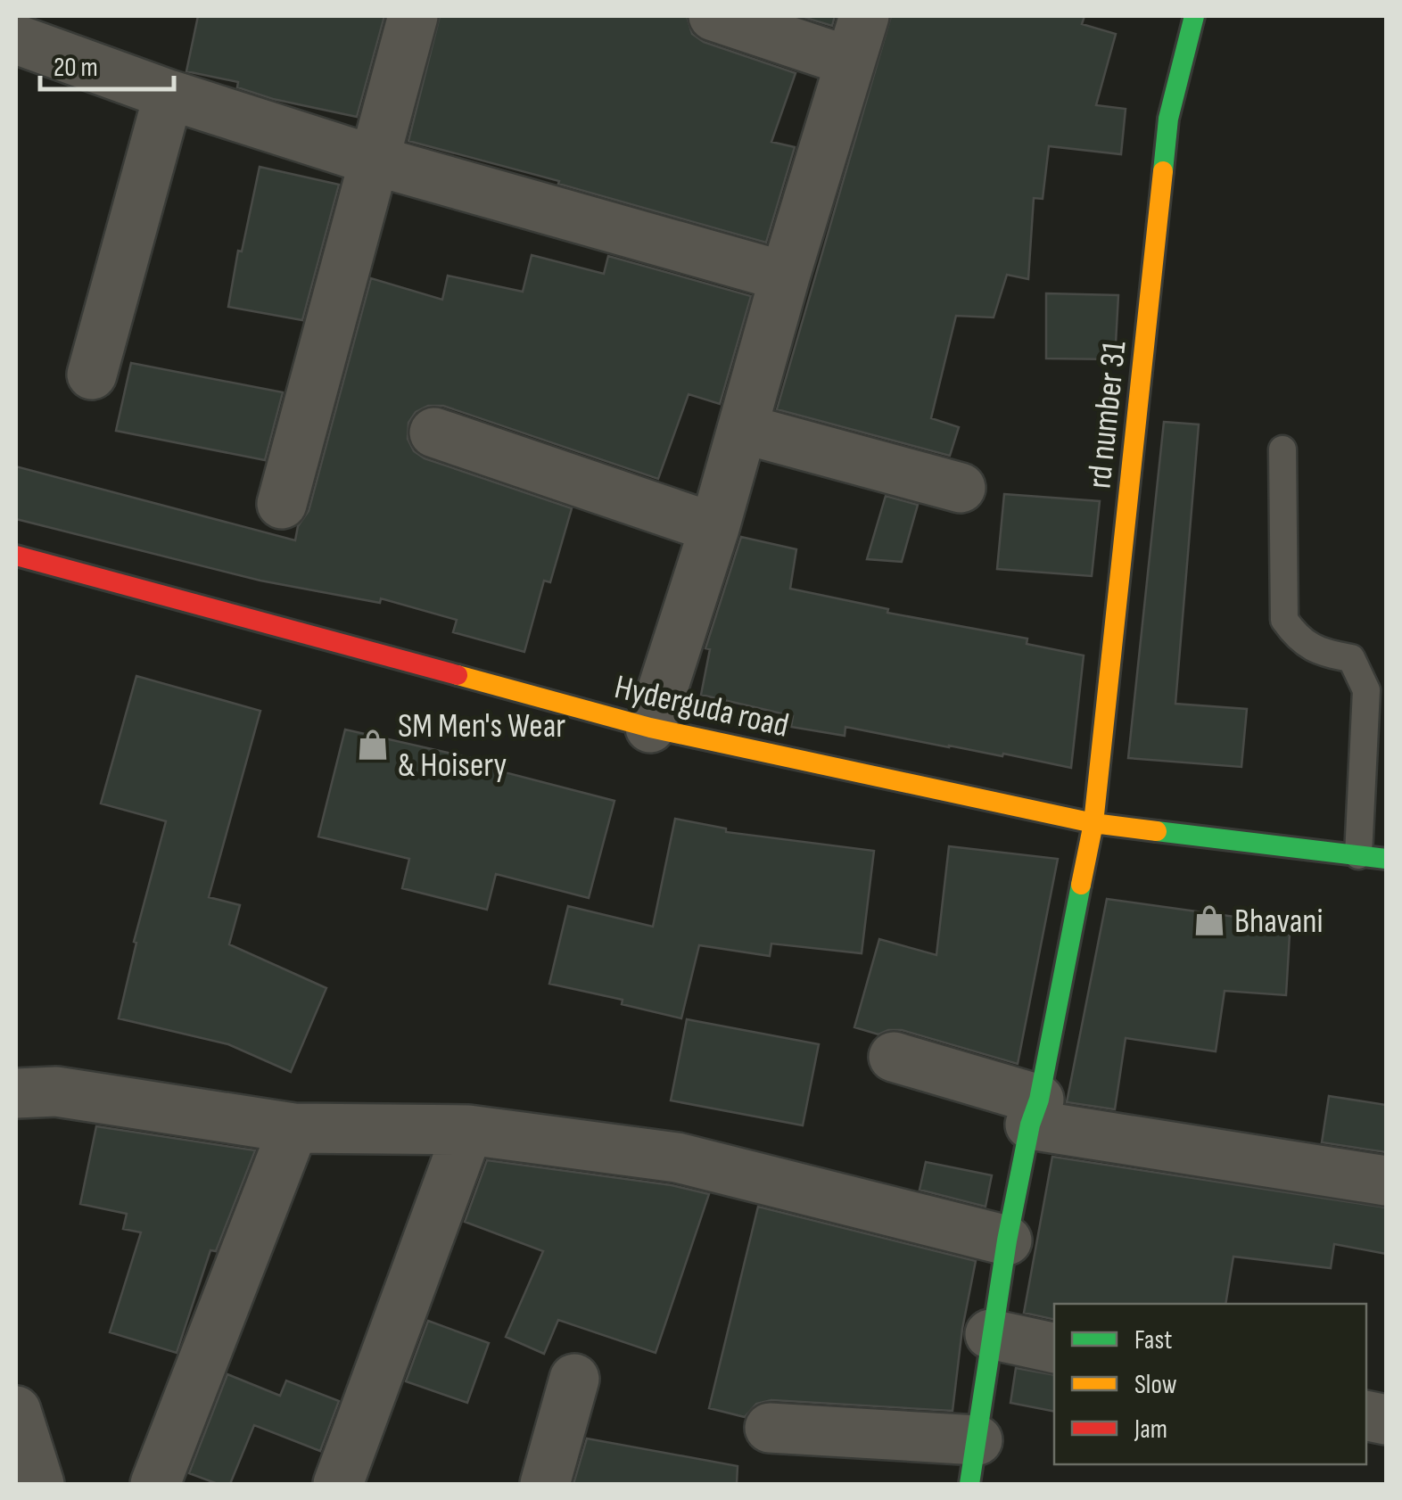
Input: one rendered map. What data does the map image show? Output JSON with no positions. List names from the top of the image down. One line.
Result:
{"streets":{"street":["rd number 31","Hyderguda road"]},"crossings":[["rd number 31","Hyderguda road"]],"places":{"shop":["SM Men's Wear & Hoisery","Bhavani"]},"legend":["Fast","Slow","Jam"],"scale_bar":"20 m"}
